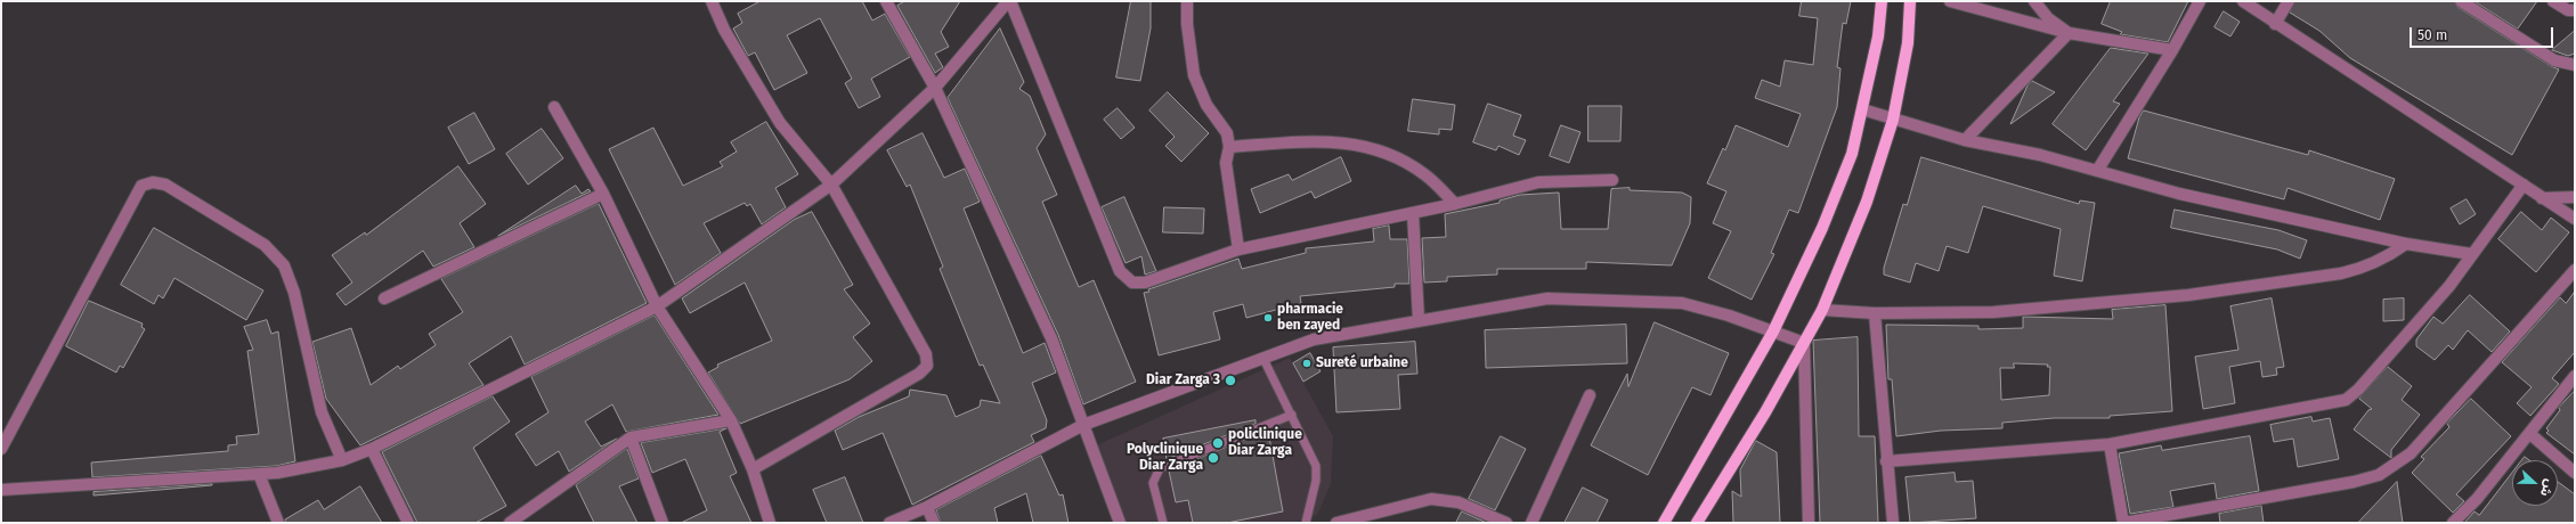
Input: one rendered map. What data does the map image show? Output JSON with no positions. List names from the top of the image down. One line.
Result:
{"places":["pharmacie ben zayed","Sureté urbaine","Diar Zarga 3","policlinique Diar Zarga","Polyclinique Diar Zarga"],"scale_bar":"50 m","north":"right"}
